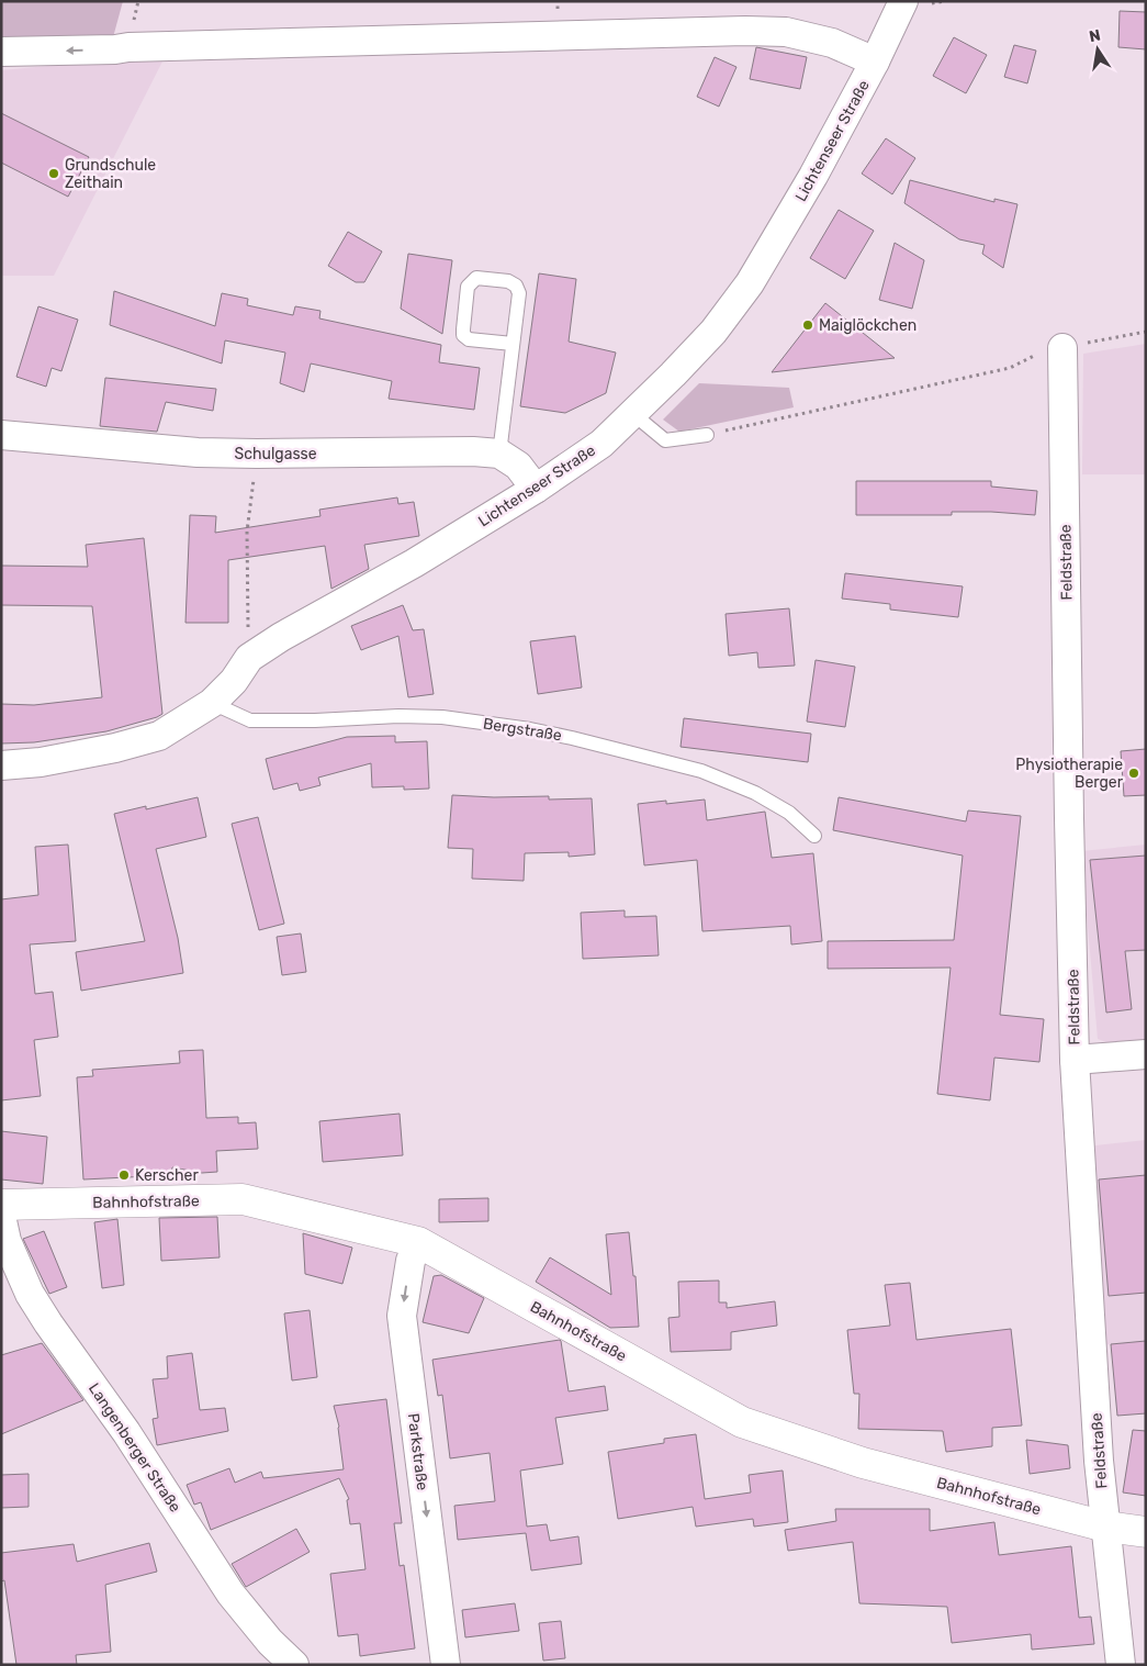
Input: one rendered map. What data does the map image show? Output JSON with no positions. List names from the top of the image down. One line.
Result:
{"streets":{"street":["Lichtenseer Straße","Schulgasse","Feldstraße","Bahnhofstraße","Langenberger Straße","Parkstraße"],"lane":["Bergstraße"]},"crossings":[["Lichtenseer Straße","Bergstraße"],["Feldstraße","Bahnhofstraße"],["Bahnhofstraße","Parkstraße"]],"one_way":["Parkstraße"],"places":["Grundschule Zeithain","Maiglöckchen","Physiotherapie Berger","Kerscher"],"north":"top"}
